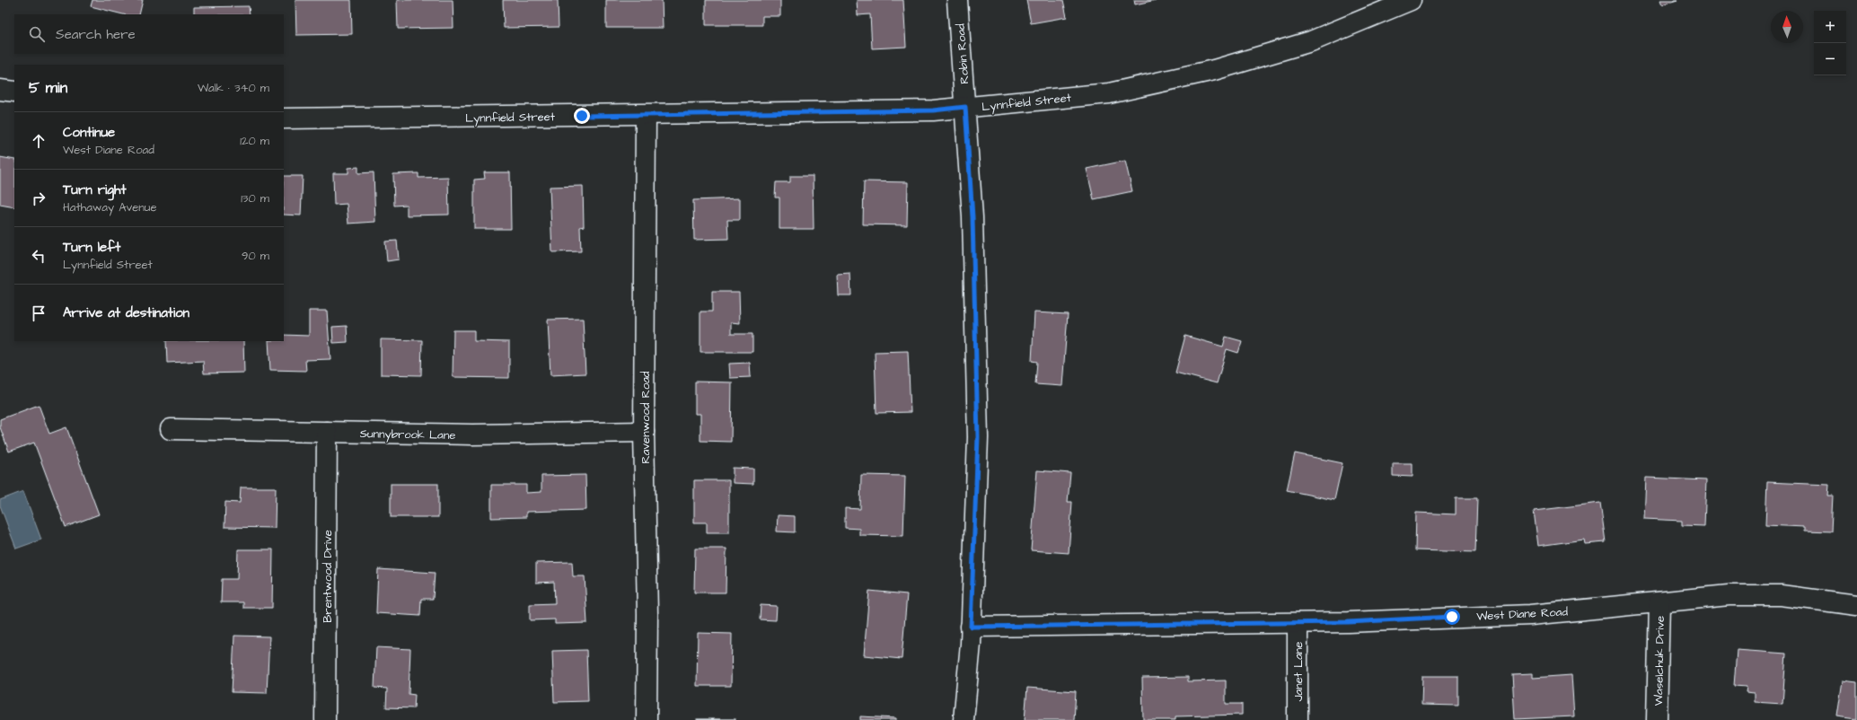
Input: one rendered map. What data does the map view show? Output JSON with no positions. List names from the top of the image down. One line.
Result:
{"streets":{"street":["Robin Road","Lynnfield Street","Ravenwood Road","Sunnybrook Lane","Brentwood Drive","West Diane Road","Waselchuk Drive","Janet Lane"]},"crossings":[["Robin Road","Lynnfield Street"],["Robin Road","West Diane Road"],["Lynnfield Street","Ravenwood Road"],["Ravenwood Road","Sunnybrook Lane"],["Sunnybrook Lane","Brentwood Drive"],["West Diane Road","Waselchuk Drive"],["West Diane Road","Janet Lane"]],"north":"top","page":{"map_buttons":["+","−"],"search":"Search here","heading":["5 min","Walk · 340 m"],"list":[["Continue","West Diane Road","120 m"],["Turn right","Hathaway Avenue","130 m"],["Turn left","Lynnfield Street","90 m"],"Arrive at destination"]}}
